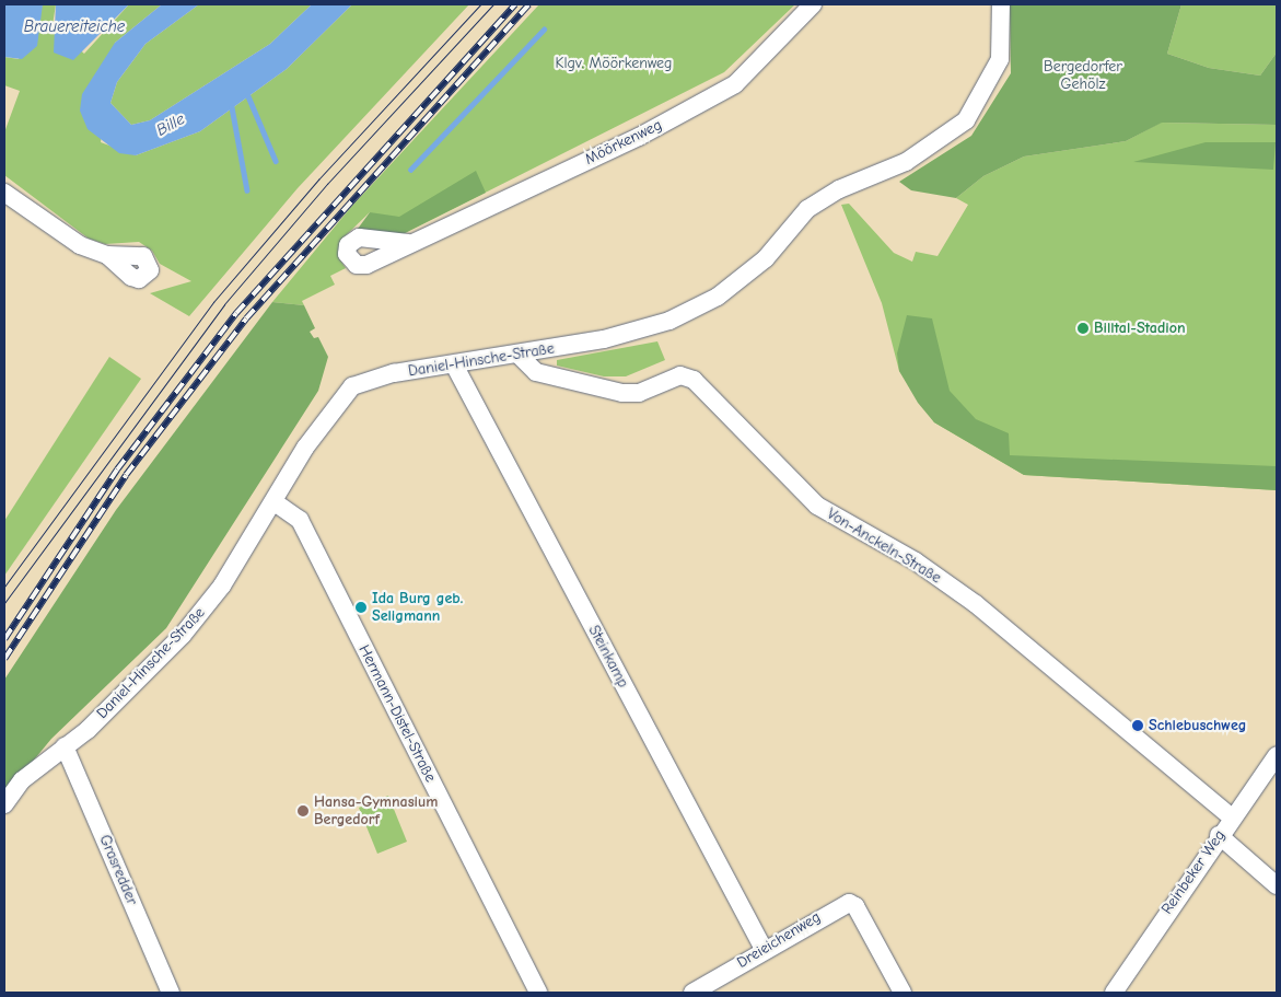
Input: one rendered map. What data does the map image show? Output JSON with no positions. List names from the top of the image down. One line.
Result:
{"streets":{"street":["Möörkenweg","Daniel-Hinsche-Straße","Von-Anckeln-Straße","Steinkamp","Hermann-Distel-Straße","Grasredder","Reinbeker Weg","Dreieichenweg"]},"crossings":[["Daniel-Hinsche-Straße","Von-Anckeln-Straße"],["Daniel-Hinsche-Straße","Steinkamp"],["Daniel-Hinsche-Straße","Hermann-Distel-Straße"],["Daniel-Hinsche-Straße","Grasredder"],["Von-Anckeln-Straße","Reinbeker Weg"],["Steinkamp","Dreieichenweg"]],"water":["Brauereiteiche","Bille"],"parks":["Klgv. Möörkenweg","Bergedorfer Gehölz"],"places":["Billtal-Stadion","Ida Burg geb. Seligmann","Schlebuschweg","Hansa-Gymnasium Bergedorf"]}
